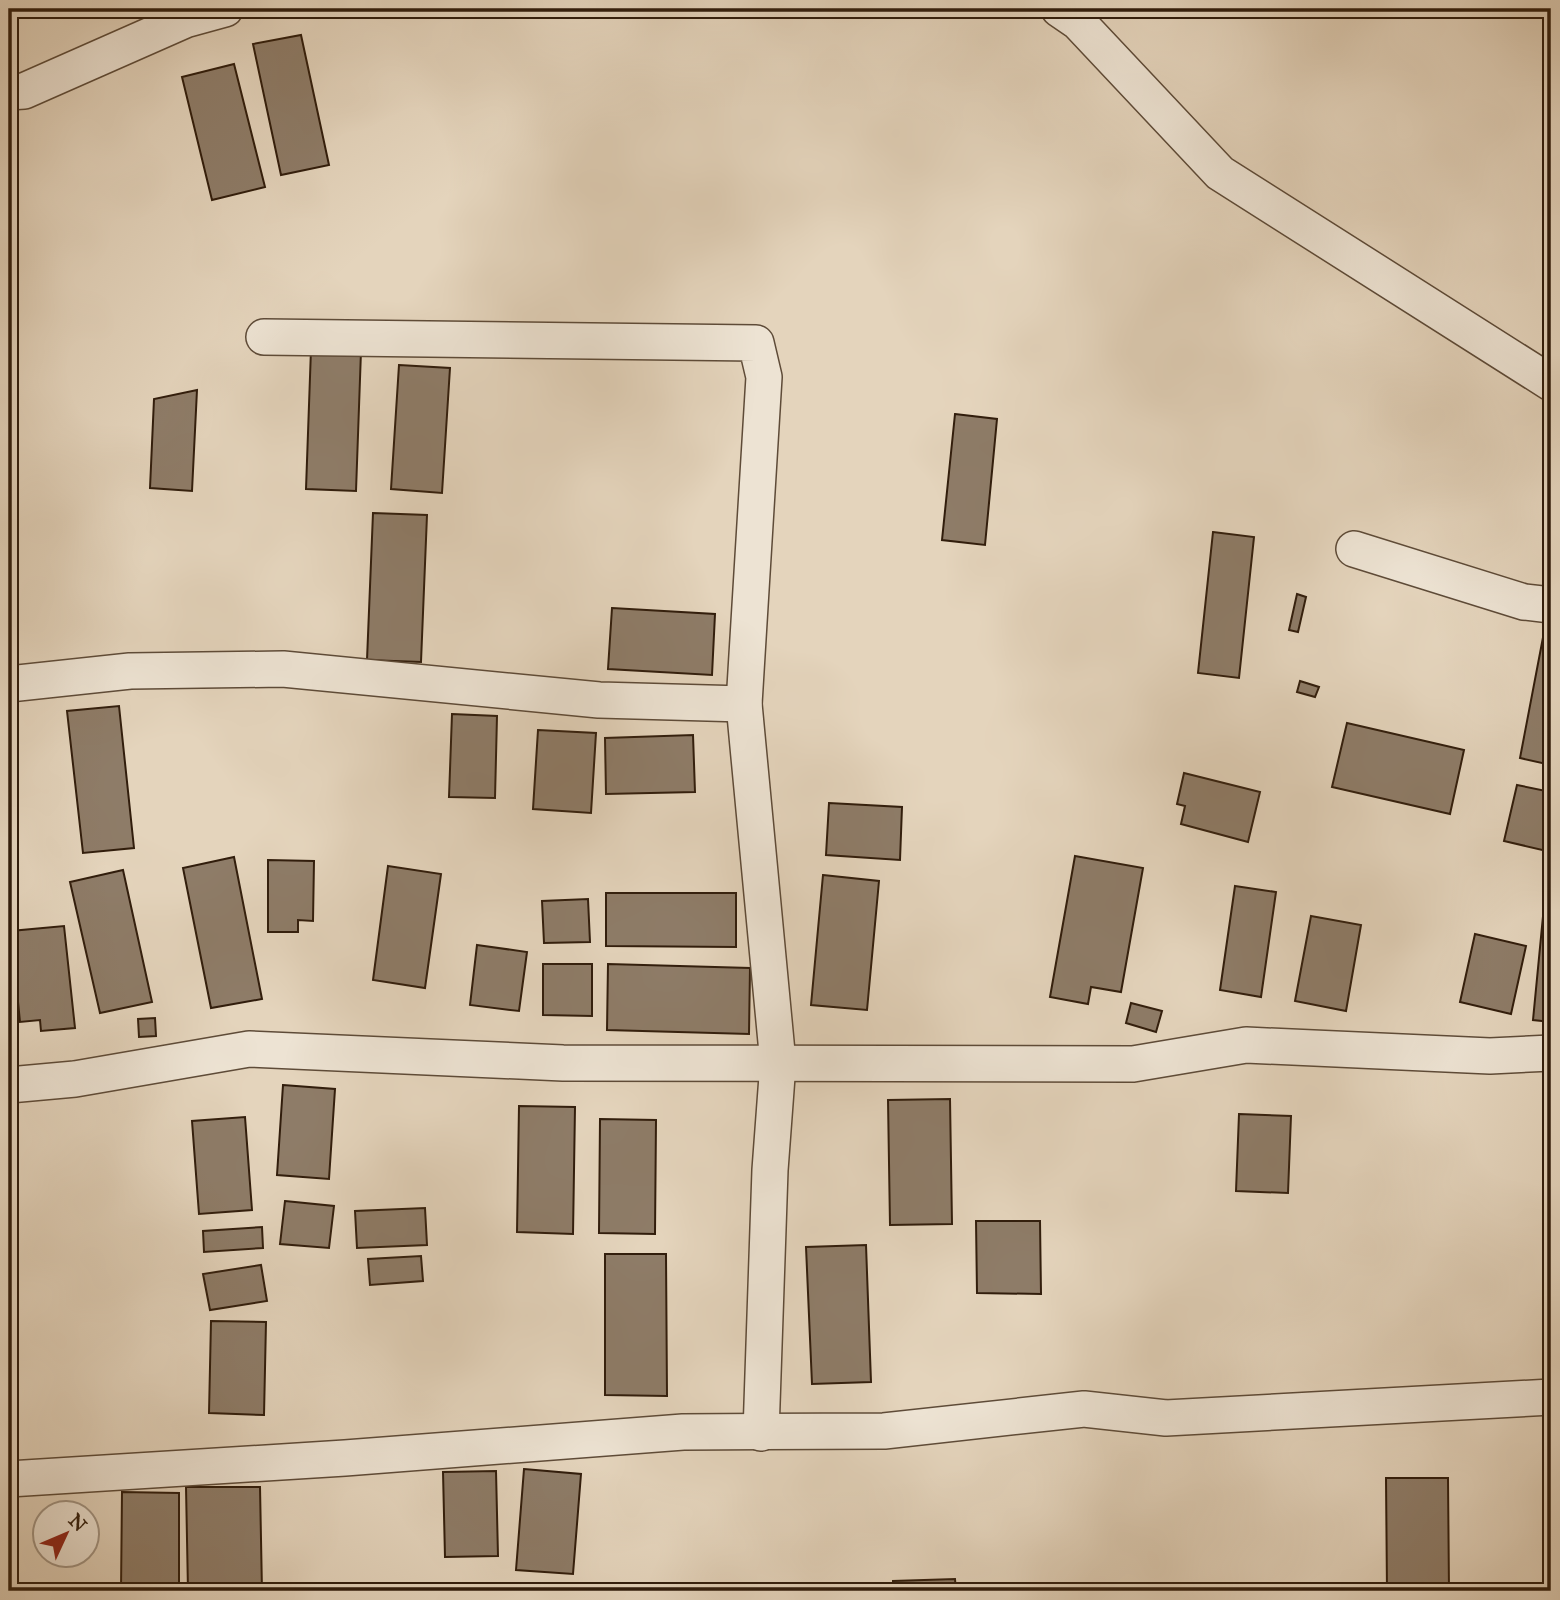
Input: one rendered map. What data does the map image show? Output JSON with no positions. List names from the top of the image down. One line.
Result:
{"north":"top right"}
